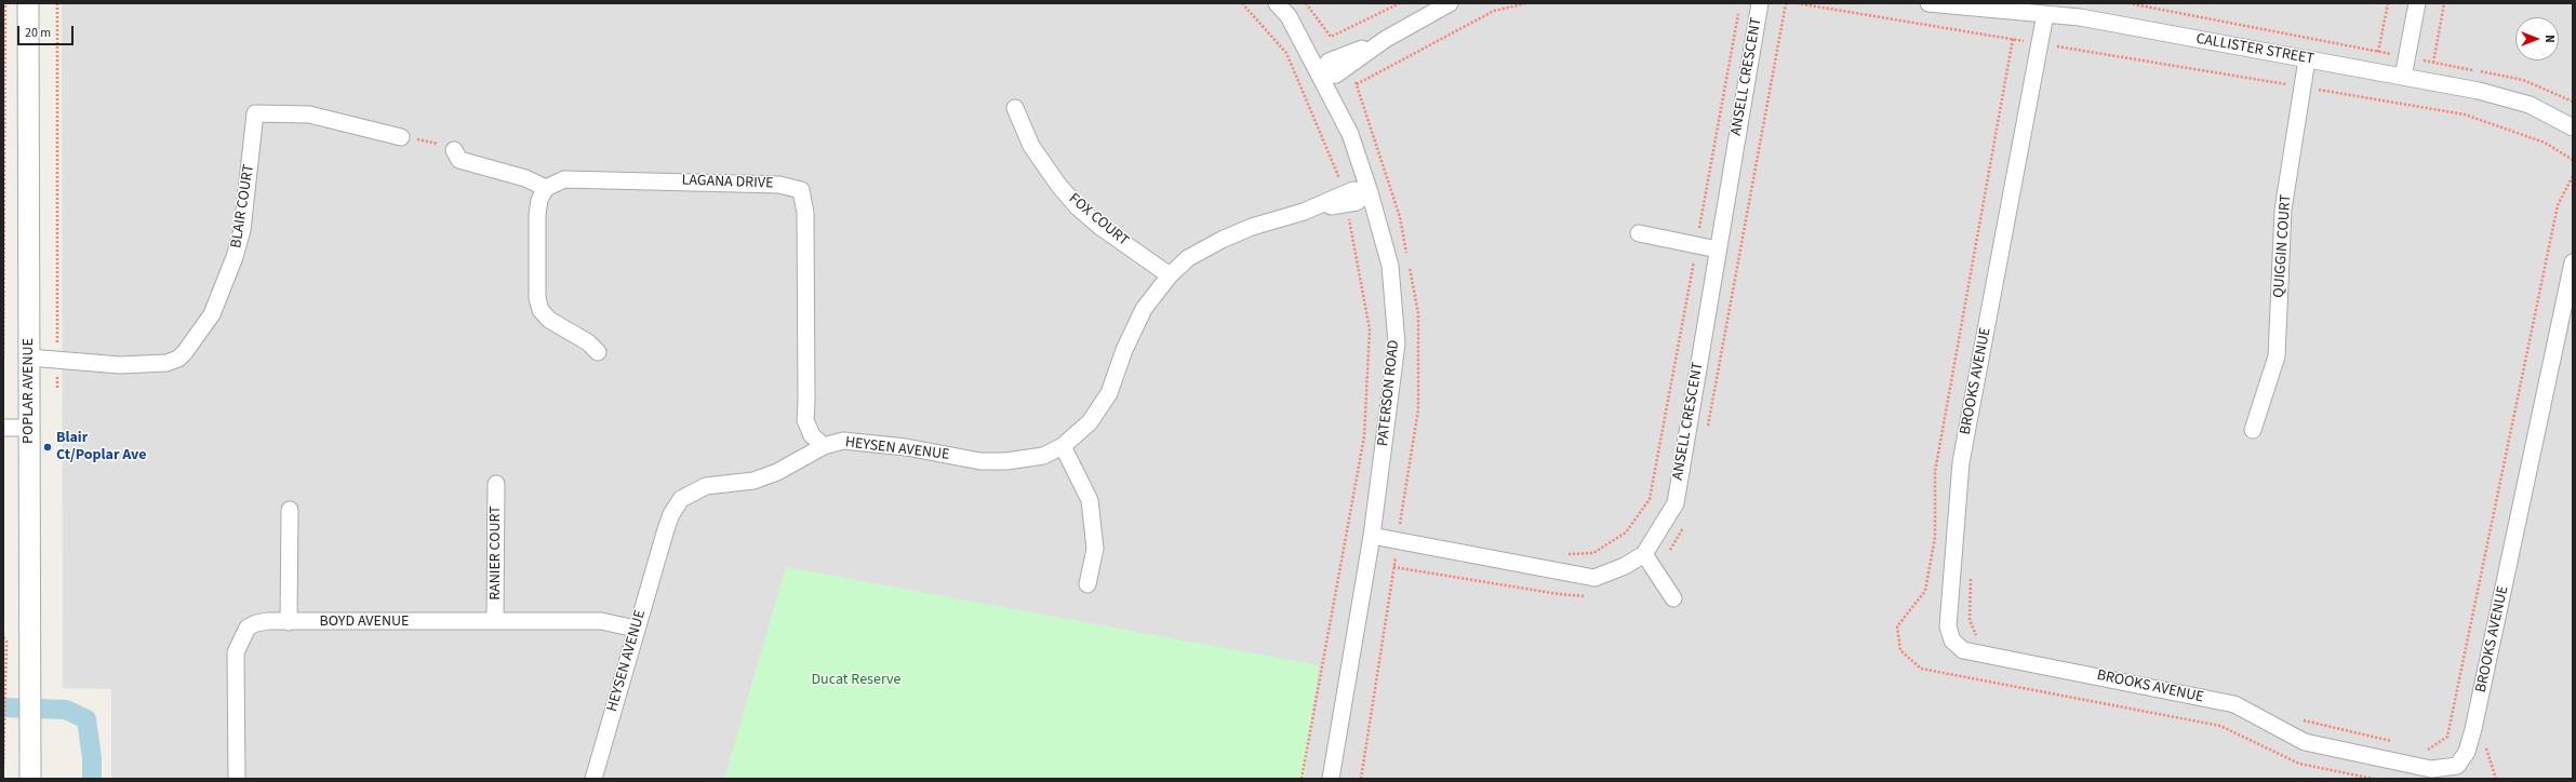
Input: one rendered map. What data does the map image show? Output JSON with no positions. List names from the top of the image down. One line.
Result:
{"streets":{"street":["CALLISTER STREET","ANSELL CRESCENT","LAGANA DRIVE","BLAIR COURT","FOX COURT","QUIGGIN COURT","BROOKS AVENUE","POPLAR AVENUE","PATERSON ROAD","HEYSEN AVENUE","RANIER COURT","BOYD AVENUE"]},"crossings":[["CALLISTER STREET","QUIGGIN COURT"],["CALLISTER STREET","BROOKS AVENUE"],["ANSELL CRESCENT","PATERSON ROAD"],["LAGANA DRIVE","HEYSEN AVENUE"],["BLAIR COURT","POPLAR AVENUE"],["FOX COURT","HEYSEN AVENUE"],["PATERSON ROAD","HEYSEN AVENUE"],["HEYSEN AVENUE","BOYD AVENUE"],["RANIER COURT","BOYD AVENUE"]],"parks":["Ducat Reserve"],"places":["Blair Ct/Poplar Ave"],"scale_bar":"20 m","north":"right"}
